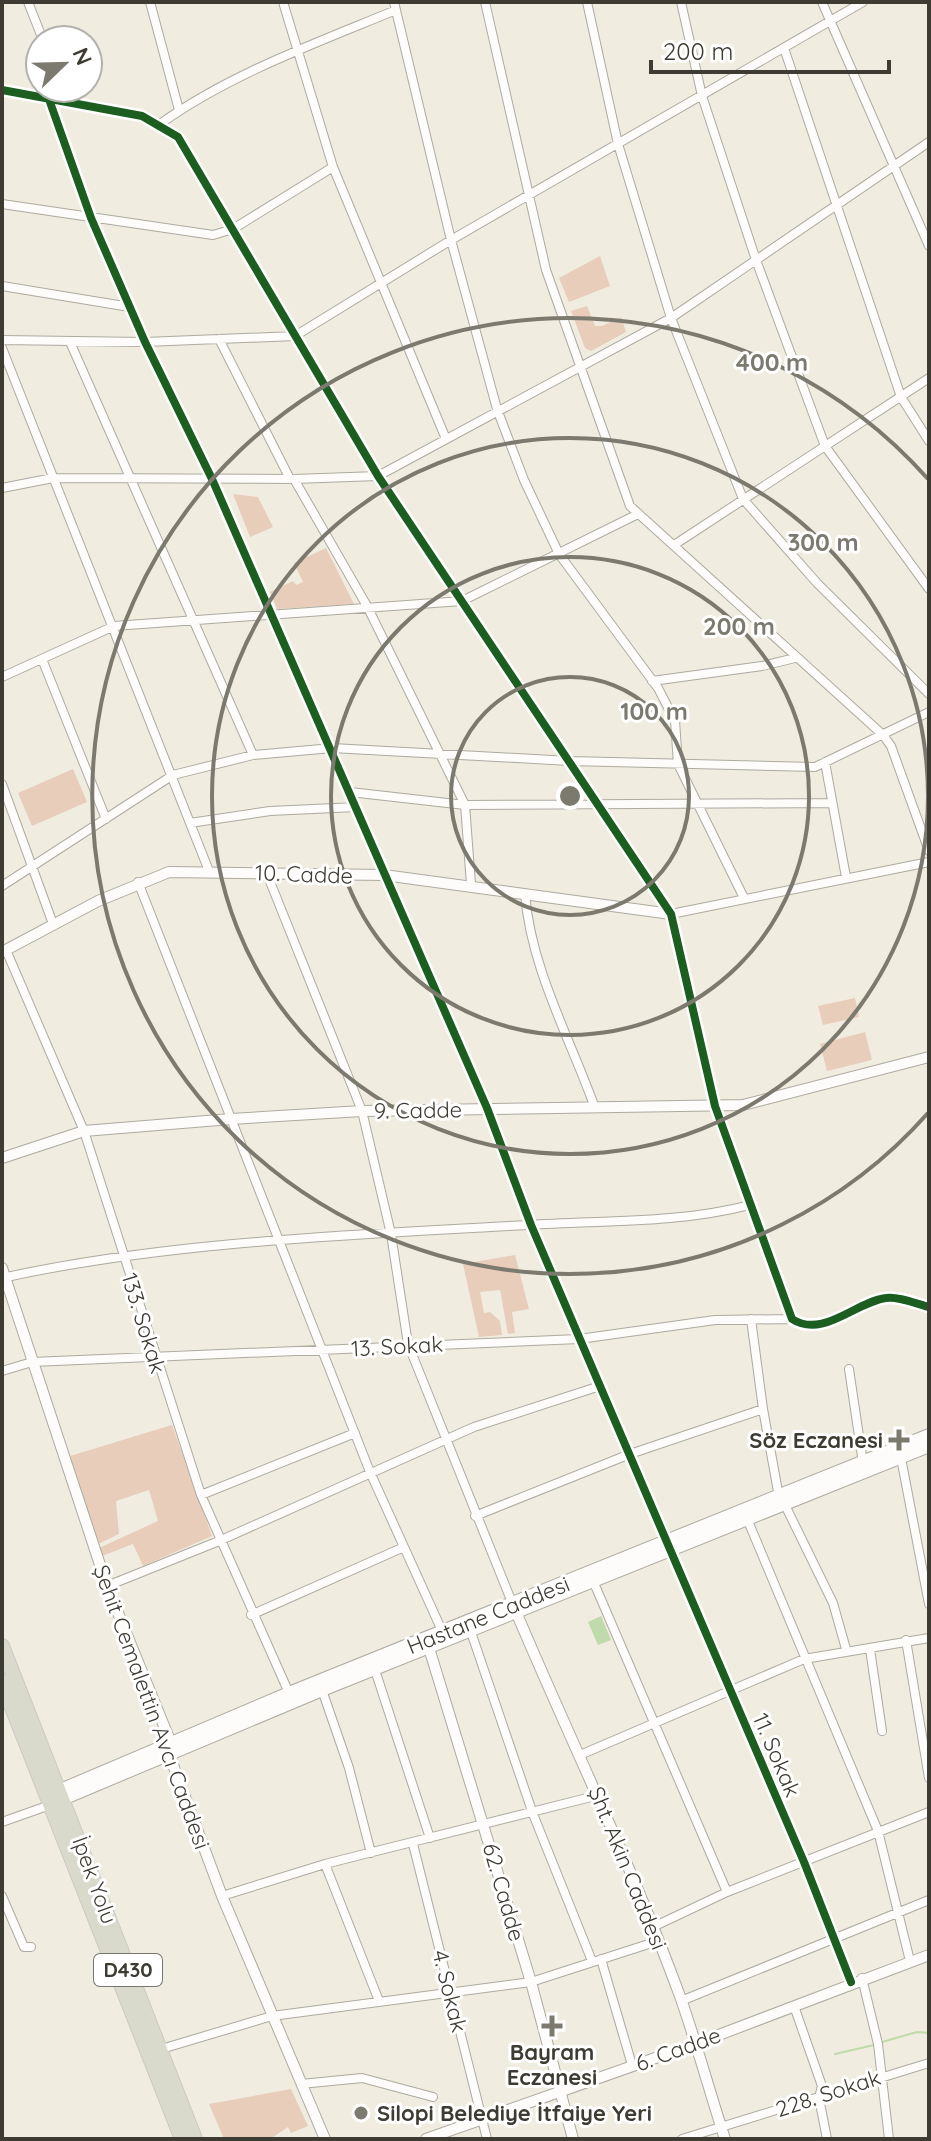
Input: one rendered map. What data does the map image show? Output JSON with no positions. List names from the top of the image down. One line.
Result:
{"streets":{"highway":["İpek Yolu","D430"],"main road":["Hastane Caddesi"],"street":["10. Cadde","9. Cadde","133. Sokak","13. Sokak","Şehit Cemalettin Avcı Caddesi","11. Sokak","Şht. Akin Caddesi","62. Cadde","4. Sokak","6. Cadde","228. Sokak"]},"crossings":[["10. Cadde","133. Sokak"],["10. Cadde","11. Sokak"],["9. Cadde","133. Sokak"],["9. Cadde","11. Sokak"],["133. Sokak","13. Sokak"],["133. Sokak","Hastane Caddesi"],["13. Sokak","Şehit Cemalettin Avcı Caddesi"],["13. Sokak","11. Sokak"],["Hastane Caddesi","Şehit Cemalettin Avcı Caddesi"],["Hastane Caddesi","11. Sokak"],["Hastane Caddesi","Şht. Akin Caddesi"],["Hastane Caddesi","İpek Yolu"],["Hastane Caddesi","62. Cadde"],["Hastane Caddesi","D430"],["11. Sokak","6. Cadde"],["11. Sokak","228. Sokak"],["Şht. Akin Caddesi","6. Cadde"],["Şht. Akin Caddesi","228. Sokak"],["İpek Yolu","D430"],["62. Cadde","6. Cadde"],["4. Sokak","6. Cadde"]],"places":{"health":["Söz Eczanesi","Bayram Eczanesi"],"other":["Silopi Belediye İtfaiye Yeri"]},"scale_bar":"200 m","north":"top right","rings":["400 m","300 m","200 m","100 m"]}
